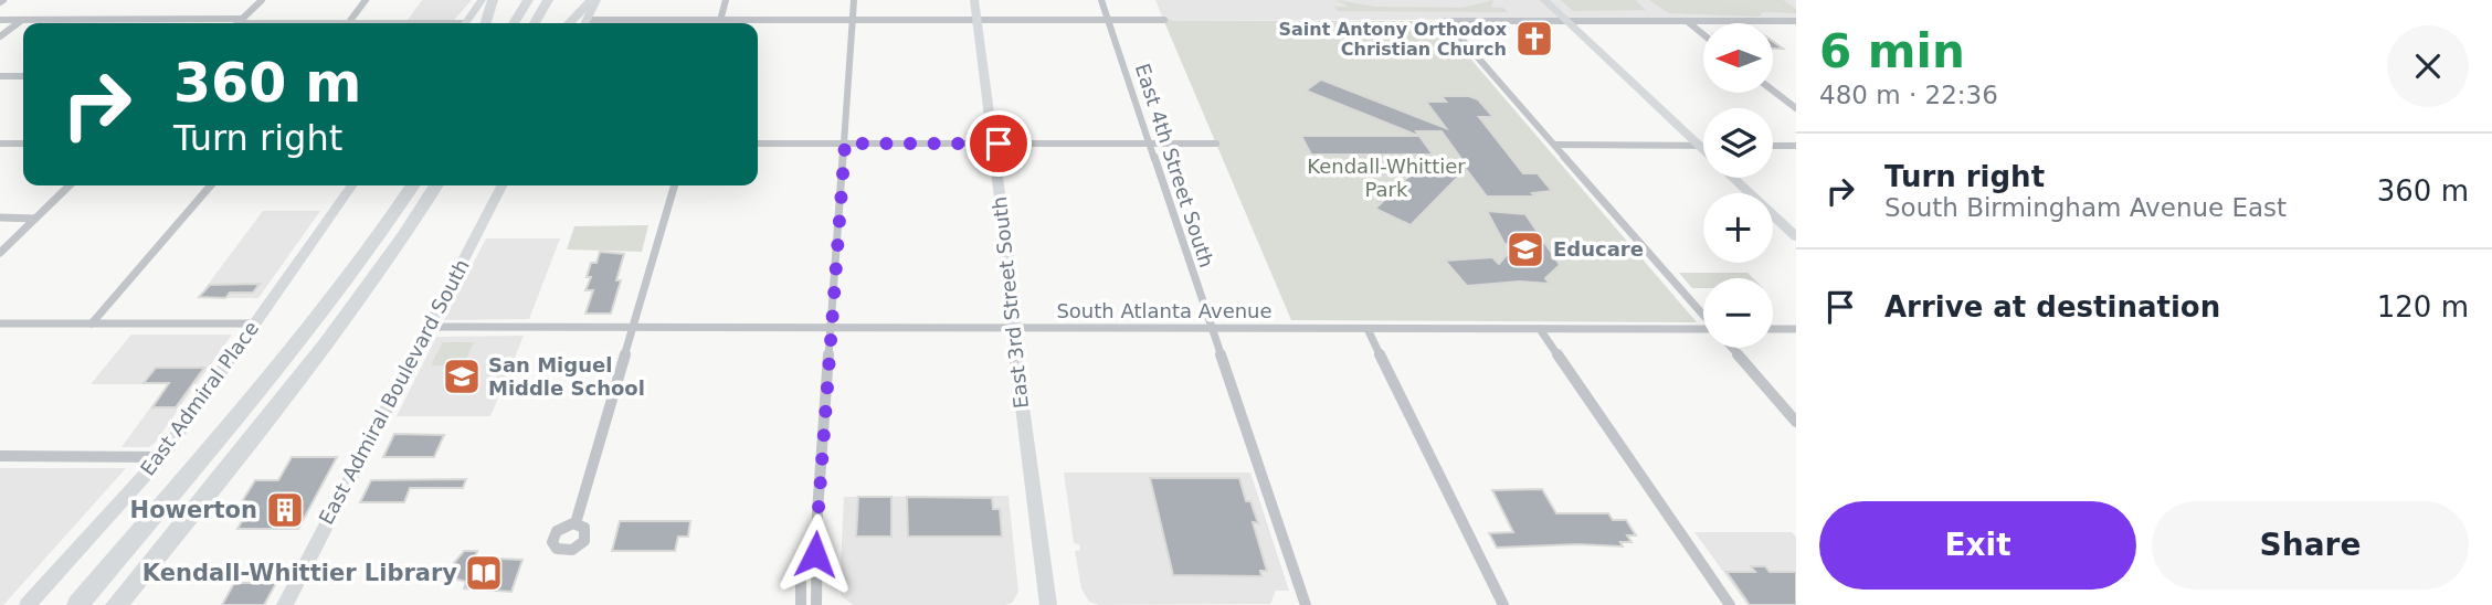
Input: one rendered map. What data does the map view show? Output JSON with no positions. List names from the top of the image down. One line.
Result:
{"streets":{"street":["East 4th Street South","East 3rd Street South","South Atlanta Avenue","East Admiral Boulevard South","East Admiral Place"]},"crossings":[["East 4th Street South","South Atlanta Avenue"],["East 3rd Street South","South Atlanta Avenue"],["South Atlanta Avenue","East Admiral Boulevard South"]],"parks":["Kendall-Whittier Park"],"places":{"church":["Saint Antony Orthodox Christian Church"],"school or university":["Educare","San Miguel Middle School"],"building":["Howerton"],"library":["Kendall-Whittier Library"]},"north":"left","page":{"heading":["6 min","480 m · 22:36"],"map_buttons":["+","−"],"turn":["360 m","Turn right"],"list":[{"name":"Turn right","note":"South Birmingham Avenue East","value":"360 m"},{"name":"Arrive at destination","value":"120 m"}],"buttons":["Exit","Share"]}}
